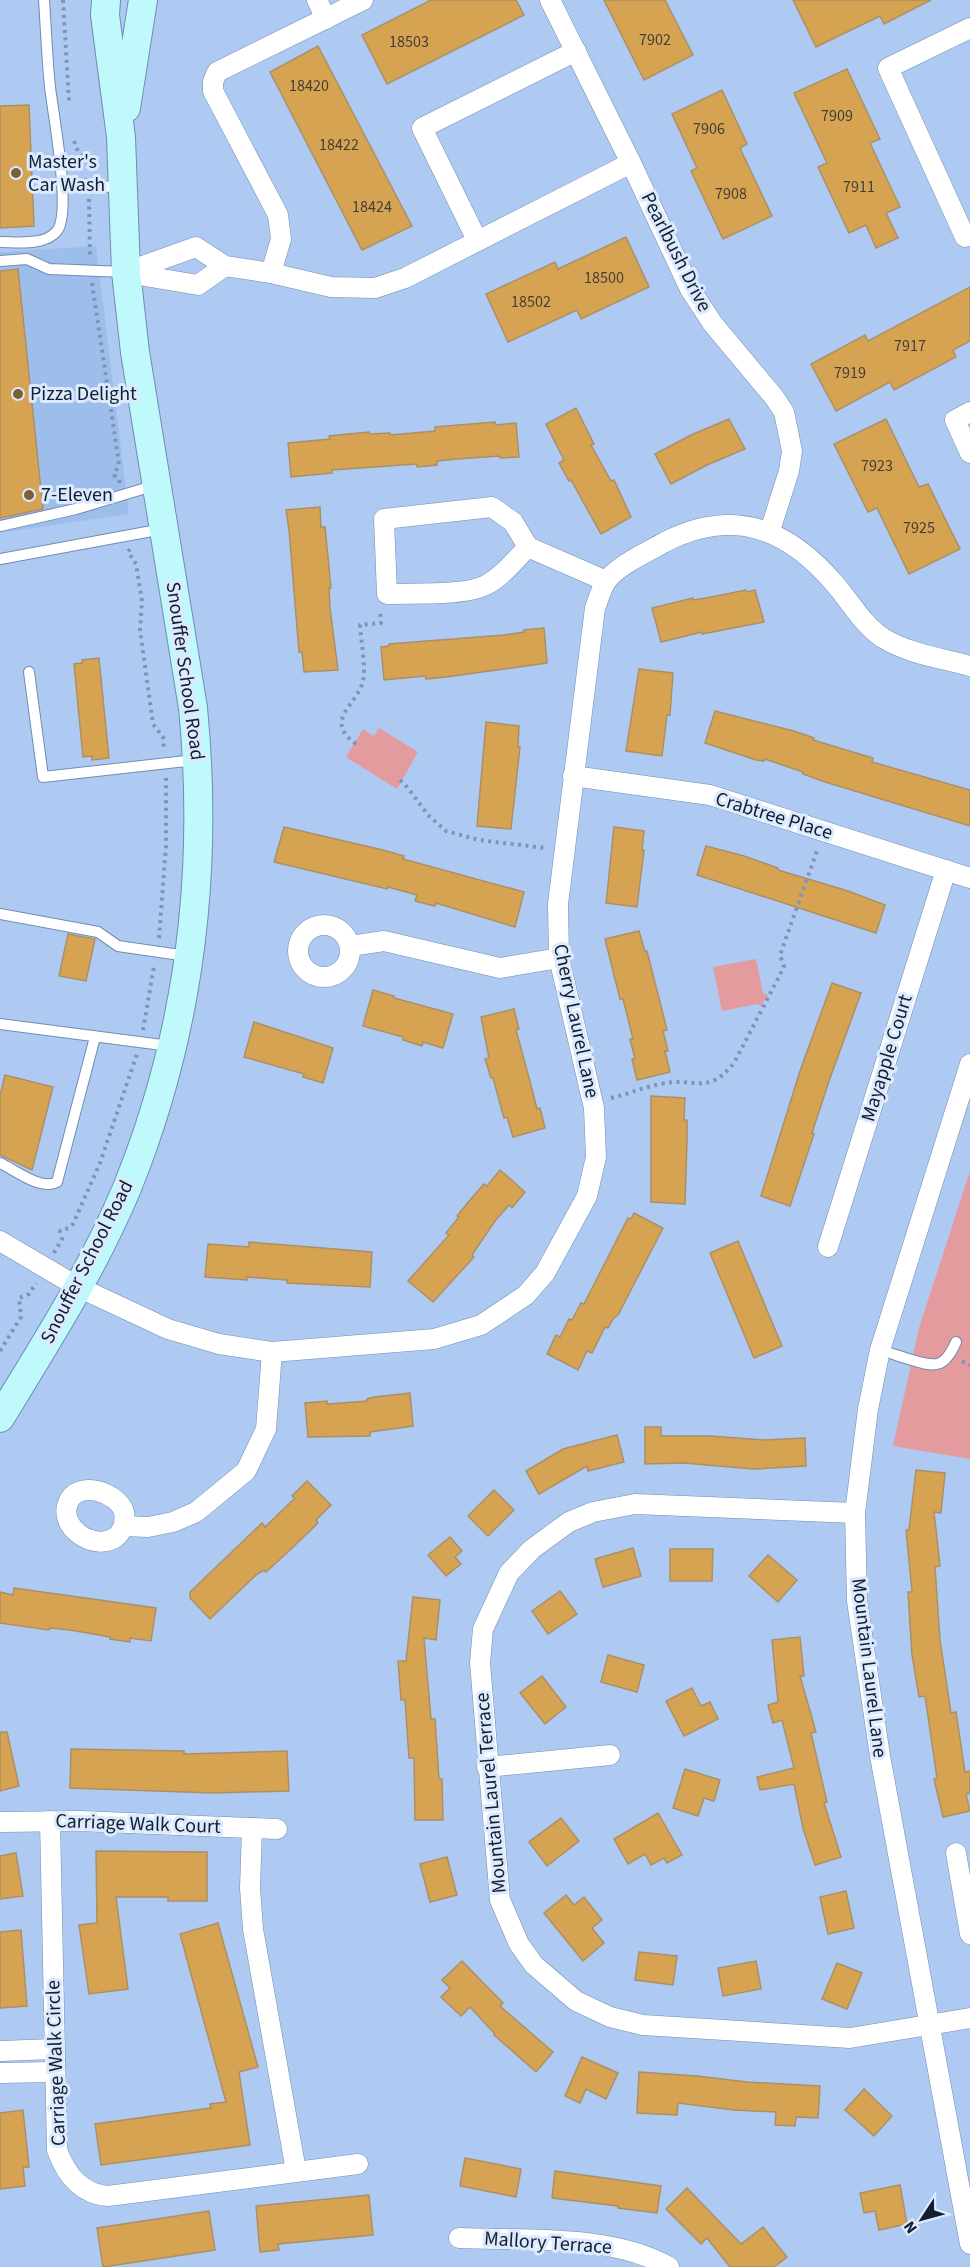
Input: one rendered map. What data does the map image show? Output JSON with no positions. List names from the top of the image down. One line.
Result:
{"streets":{"main road":["Snouffer School Road"],"street":["Pearlbush Drive","Crabtree Place","Cherry Laurel Lane","Mayapple Court","Mountain Laurel Lane","Mountain Laurel Terrace","Carriage Walk Court","Carriage Walk Circle","Mallory Terrace"]},"crossings":[["Pearlbush Drive","Cherry Laurel Lane"],["Snouffer School Road","Cherry Laurel Lane"],["Crabtree Place","Cherry Laurel Lane"],["Crabtree Place","Mayapple Court"],["Mountain Laurel Lane","Mountain Laurel Terrace"],["Carriage Walk Court","Carriage Walk Circle"]],"places":["Master's Car Wash","Pizza Delight","7-Eleven"],"house_numbers":["7902","18503","18420","7909","7906","18422","7911","7908","18424","18500","18502","7917","7919","7923","7925"],"north":"bottom left"}
